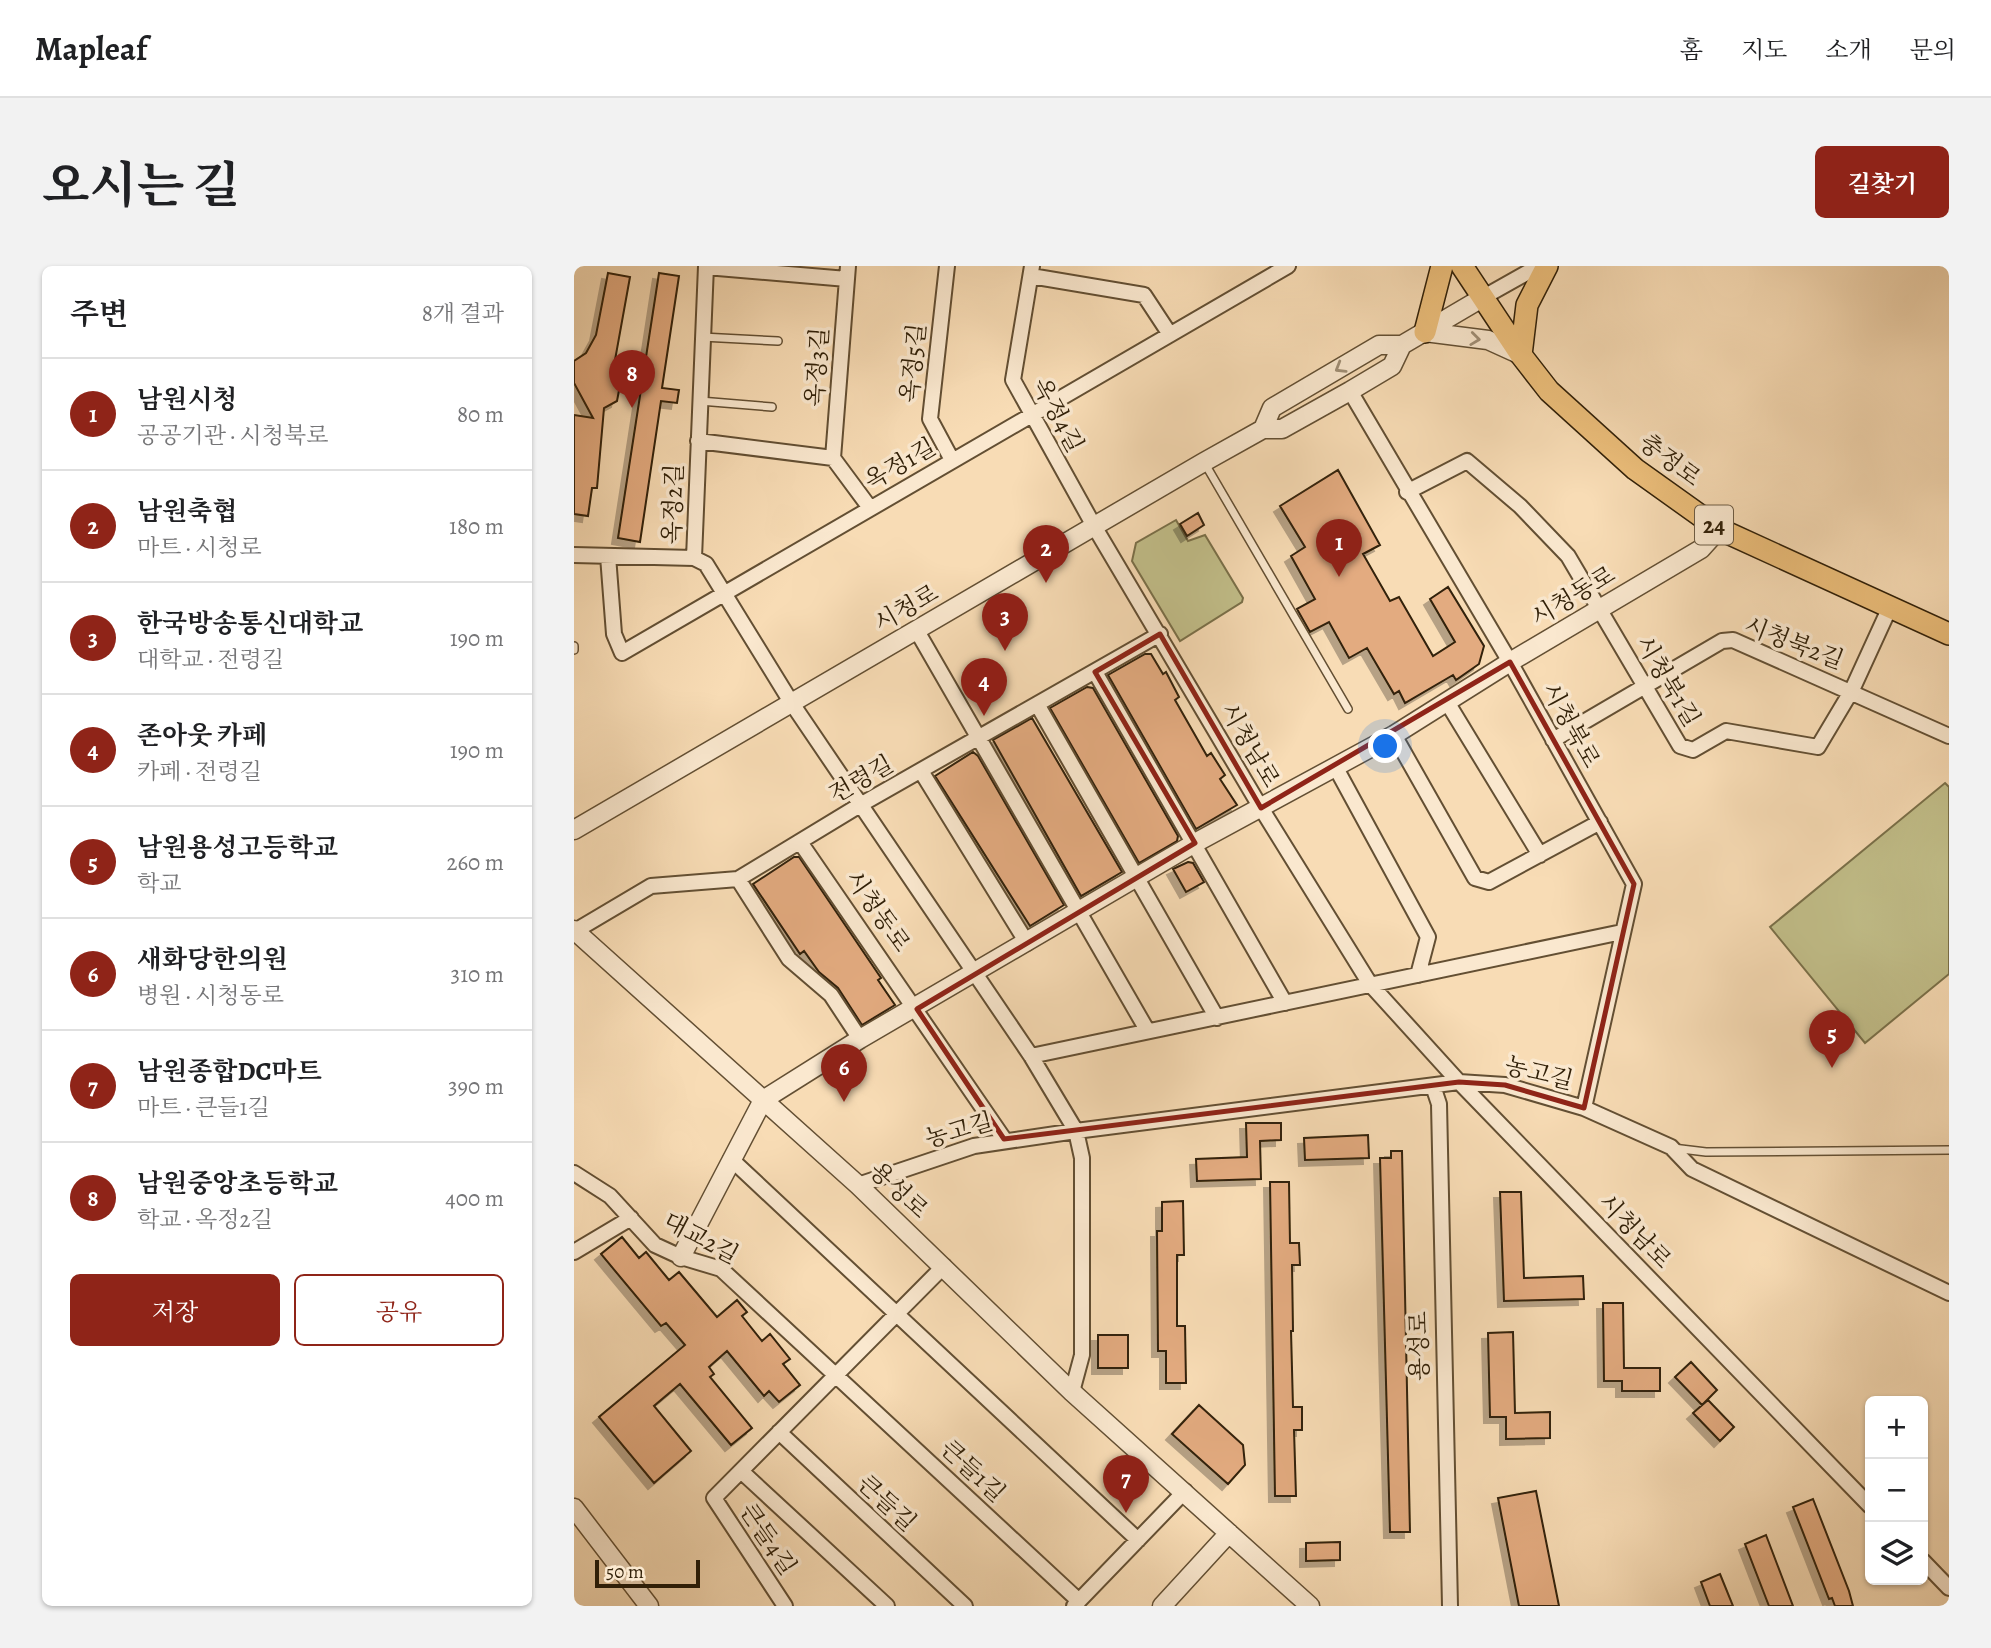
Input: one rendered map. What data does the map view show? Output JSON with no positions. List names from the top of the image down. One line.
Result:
{"streets":{"main road":["충정로","24"],"street":["옥정5길","옥정3길","옥정4길","옥정1길","옥정2길","시청동로","시청로","시청북2길","시청북1길","시청북로","시청남로","전령길","농고길","용성로","대교2길","큰들1길","큰들길","큰들4길"]},"crossings":[["옥정5길","옥정1길"],["옥정3길","옥정2길"],["옥정4길","옥정1길"],["옥정4길","시청로"],["옥정4길","시청남로"],["충정로","시청동로"],["충정로","시청로"],["충정로","시청북1길"],["옥정1길","옥정2길"],["옥정2길","시청동로"],["옥정2길","시청로"],["시청동로","시청로"],["시청동로","시청북1길"],["시청동로","시청북로"],["시청동로","시청남로"],["시청동로","전령길"],["시청동로","농고길"],["시청동로","용성로"],["시청로","시청북로"],["시청로","시청남로"],["시청북2길","시청북1길"],["시청북2길","시청북로"],["시청북1길","시청북로"],["시청북로","농고길"],["시청남로","전령길"],["시청남로","농고길"],["전령길","용성로"],["농고길","용성로"],["대교2길","큰들1길"]],"scale_bar":"50 m","page":{"header":"Mapleaf","nav":["홈","지도","소개","문의"],"title":"오시는 길","buttons":["길찾기",["저장","공유"]],"heading":["주변","8개 결과"],"pins":["8","1","2","3","4","5","6","7"],"list":[{"mark":"1","name":"남원시청","note":"공공기관 · 시청북로","value":"80 m"},{"mark":"2","name":"남원축협","note":"마트 · 시청로","value":"180 m"},{"mark":"3","name":"한국방송통신대학교","note":"대학교 · 전령길","value":"190 m"},{"mark":"4","name":"존아웃 카페","note":"카페 · 전령길","value":"190 m"},{"mark":"5","name":"남원용성고등학교","note":"학교","value":"260 m"},{"mark":"6","name":"새화당한의원","note":"병원 · 시청동로","value":"310 m"},{"mark":"7","name":"남원종합DC마트","note":"마트 · 큰들1길","value":"390 m"},{"mark":"8","name":"남원중앙초등학교","note":"학교 · 옥정2길","value":"400 m"}],"map_buttons":["+","−"],"scale":"50 m"}}
